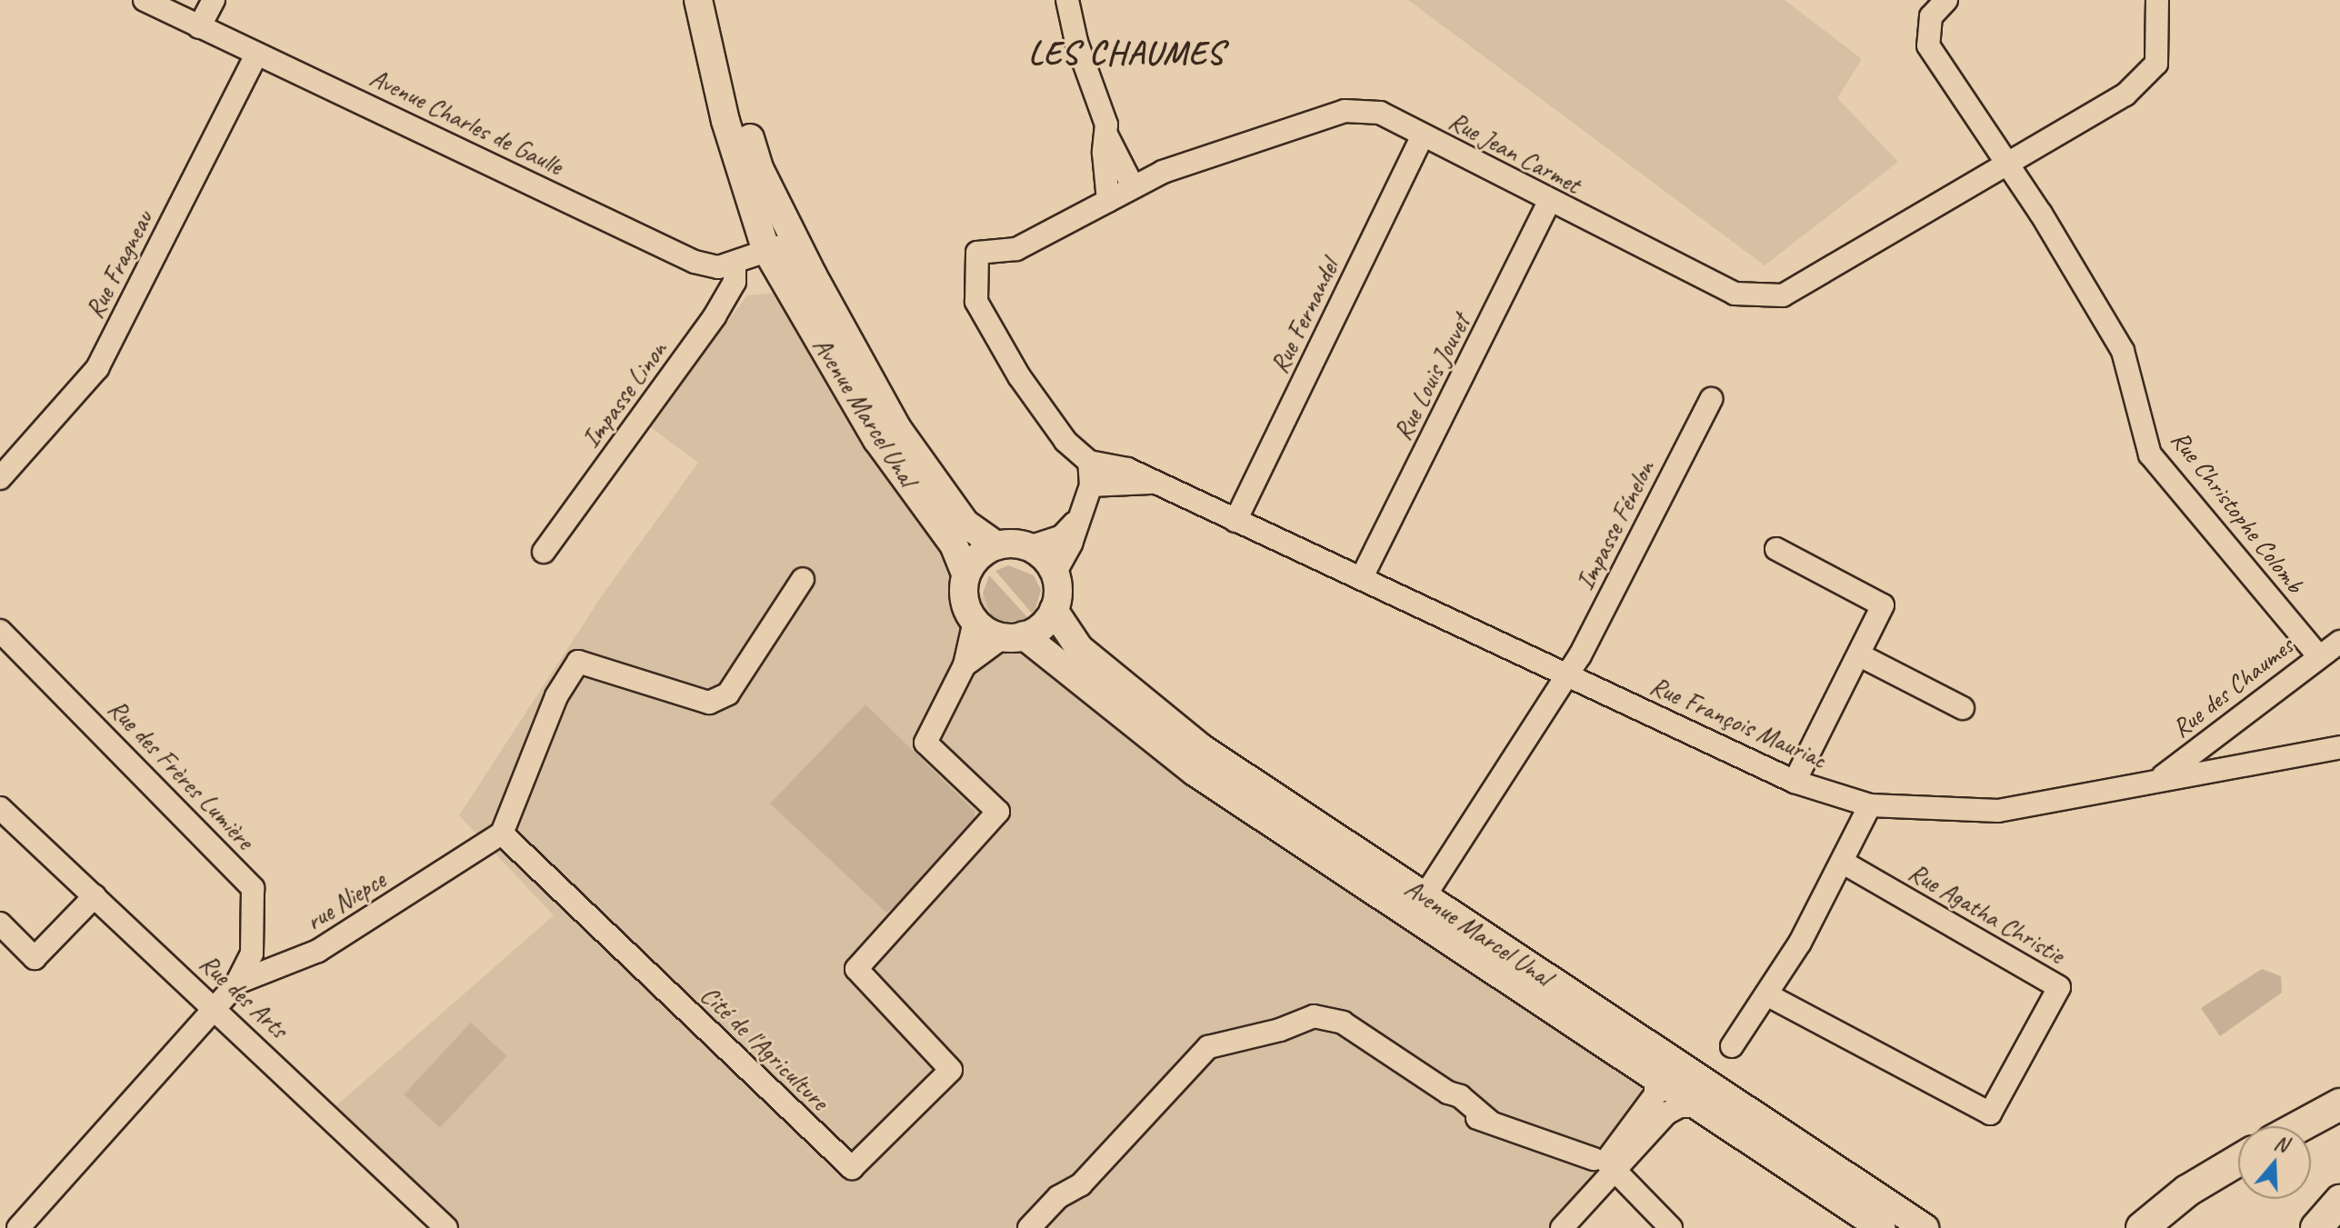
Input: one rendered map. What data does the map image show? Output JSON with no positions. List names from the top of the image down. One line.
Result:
{"streets":{"main road":["Avenue Marcel Unal"],"street":["Avenue Charles de Gaulle","Rue Jean Carmet","Rue Fragneau","Rue Fernandel","Rue Louis Jouvet","Impasse Linon","Rue Christophe Colomb","Impasse Fénelon","Rue des Chaumes","Rue François Mauriac","Rue des Frères Lumière","rue Niepce","Rue Agatha Christie","Rue des Arts","Cité de l'Agriculture"]},"crossings":[["Avenue Charles de Gaulle","Rue Fragneau"],["Avenue Charles de Gaulle","Impasse Linon"],["Avenue Charles de Gaulle","Avenue Marcel Unal"],["Rue Jean Carmet","Rue Fernandel"],["Rue Jean Carmet","Rue Louis Jouvet"],["Rue Jean Carmet","Rue Christophe Colomb"],["Rue Jean Carmet","Rue François Mauriac"],["Rue Fernandel","Rue François Mauriac"],["Rue Louis Jouvet","Rue François Mauriac"],["Avenue Marcel Unal","Impasse Fénelon"],["Avenue Marcel Unal","Cité de l'Agriculture"],["Rue Christophe Colomb","Rue des Chaumes"],["Impasse Fénelon","Rue François Mauriac"],["Rue des Chaumes","Rue François Mauriac"],["Rue des Frères Lumière","rue Niepce"],["rue Niepce","Rue des Arts"],["rue Niepce","Cité de l'Agriculture"]],"districts":["LES CHAUMES"],"north":"top"}
